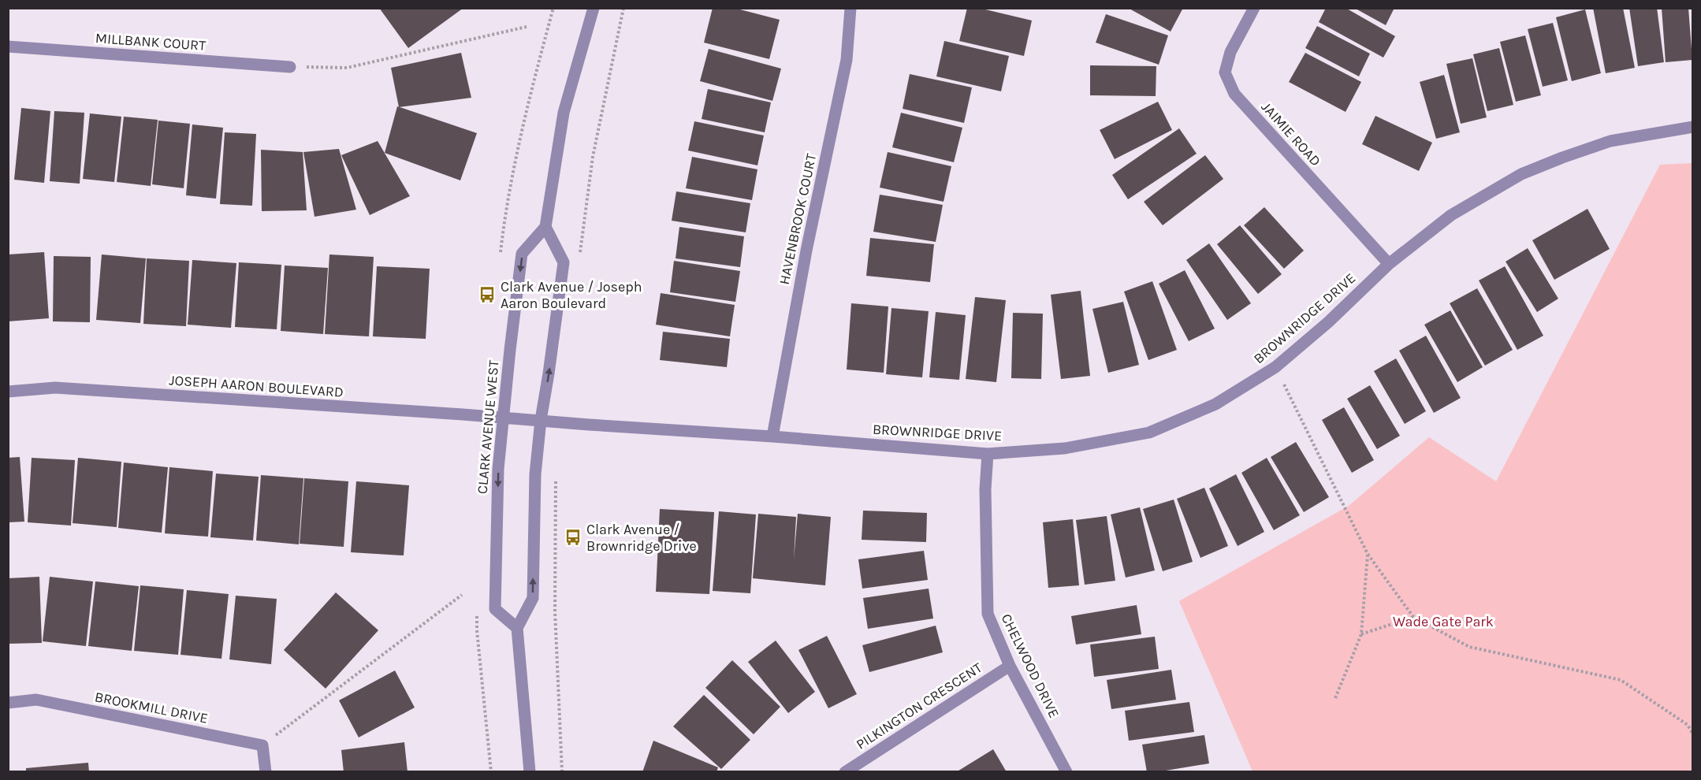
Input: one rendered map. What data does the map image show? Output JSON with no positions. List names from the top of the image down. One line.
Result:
{"streets":{"street":["MILLBANK COURT","JAIMIE ROAD","HAVENBROOK COURT","BROWNRIDGE DRIVE","JOSEPH AARON BOULEVARD","CLARK AVENUE WEST","CHELWOOD DRIVE","PILKINGTON CRESCENT","BROOKMILL DRIVE"]},"crossings":[["JAIMIE ROAD","BROWNRIDGE DRIVE"],["HAVENBROOK COURT","BROWNRIDGE DRIVE"],["BROWNRIDGE DRIVE","JOSEPH AARON BOULEVARD"],["BROWNRIDGE DRIVE","CHELWOOD DRIVE"],["JOSEPH AARON BOULEVARD","CLARK AVENUE WEST"],["CHELWOOD DRIVE","PILKINGTON CRESCENT"]],"parks":["Wade Gate Park"],"places":{"bus stop":["Clark Avenue / Joseph Aaron Boulevard","Clark Avenue / Brownridge Drive"]}}
